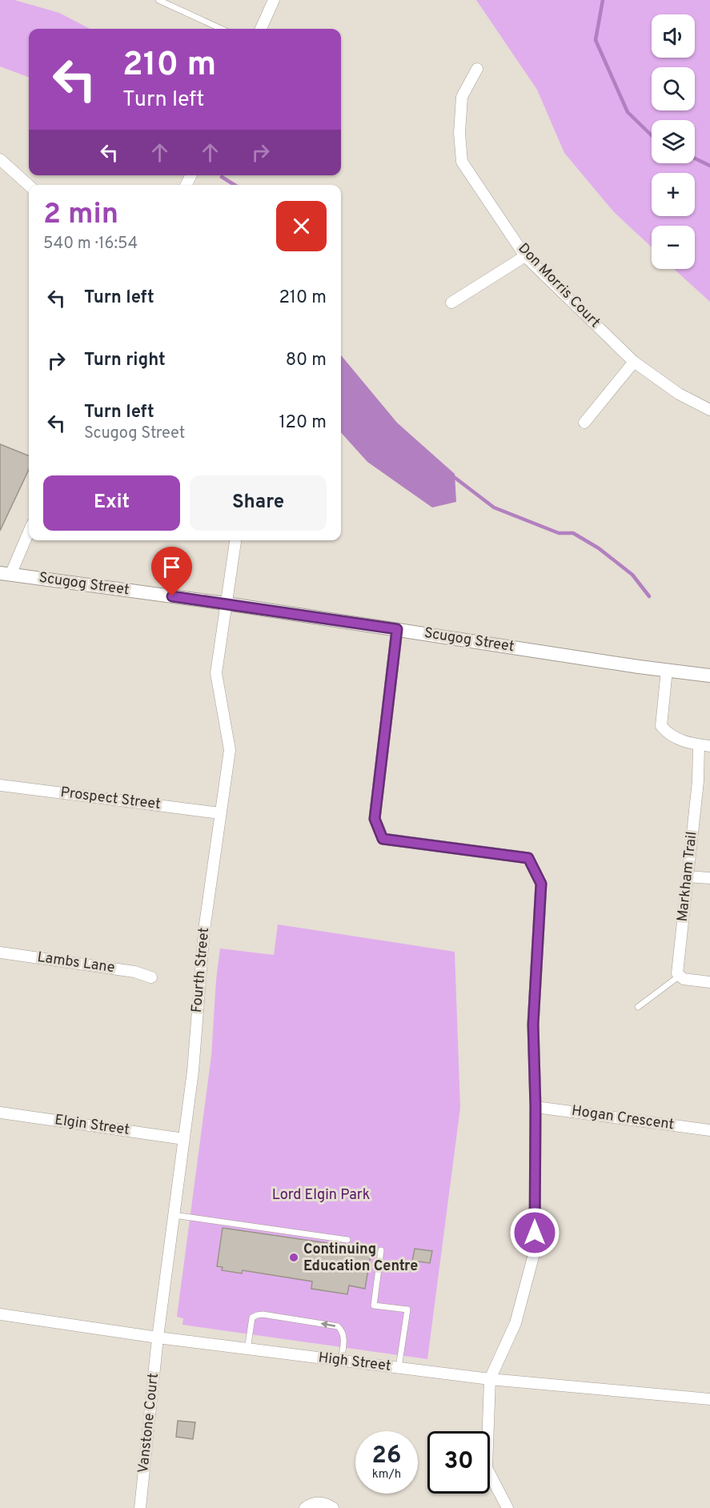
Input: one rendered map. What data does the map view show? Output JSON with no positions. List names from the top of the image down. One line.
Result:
{"streets":{"street":["Don Morris Court","Scugog Street","Prospect Street","Markham Trail","Lambs Lane","Fourth Street","Hogan Crescent","Elgin Street","High Street","Vanstone Court"]},"crossings":[["Scugog Street","Fourth Street"],["Prospect Street","Fourth Street"],["Fourth Street","Elgin Street"],["Fourth Street","High Street"],["Fourth Street","Vanstone Court"],["High Street","Vanstone Court"]],"parks":["Lord Elgin Park"],"places":["Continuing Education Centre"],"page":{"map_buttons":["+","−"],"turn":["210 m","Turn left"],"heading":["2 min","540 m · 16:54"],"list":[{"name":"Turn left","value":"210 m"},{"name":"Turn right","value":"80 m"},{"name":"Turn left","note":"Scugog Street","value":"120 m"}],"buttons":["Exit","Share"],"speed":"26 km/h","limit":"30"}}
